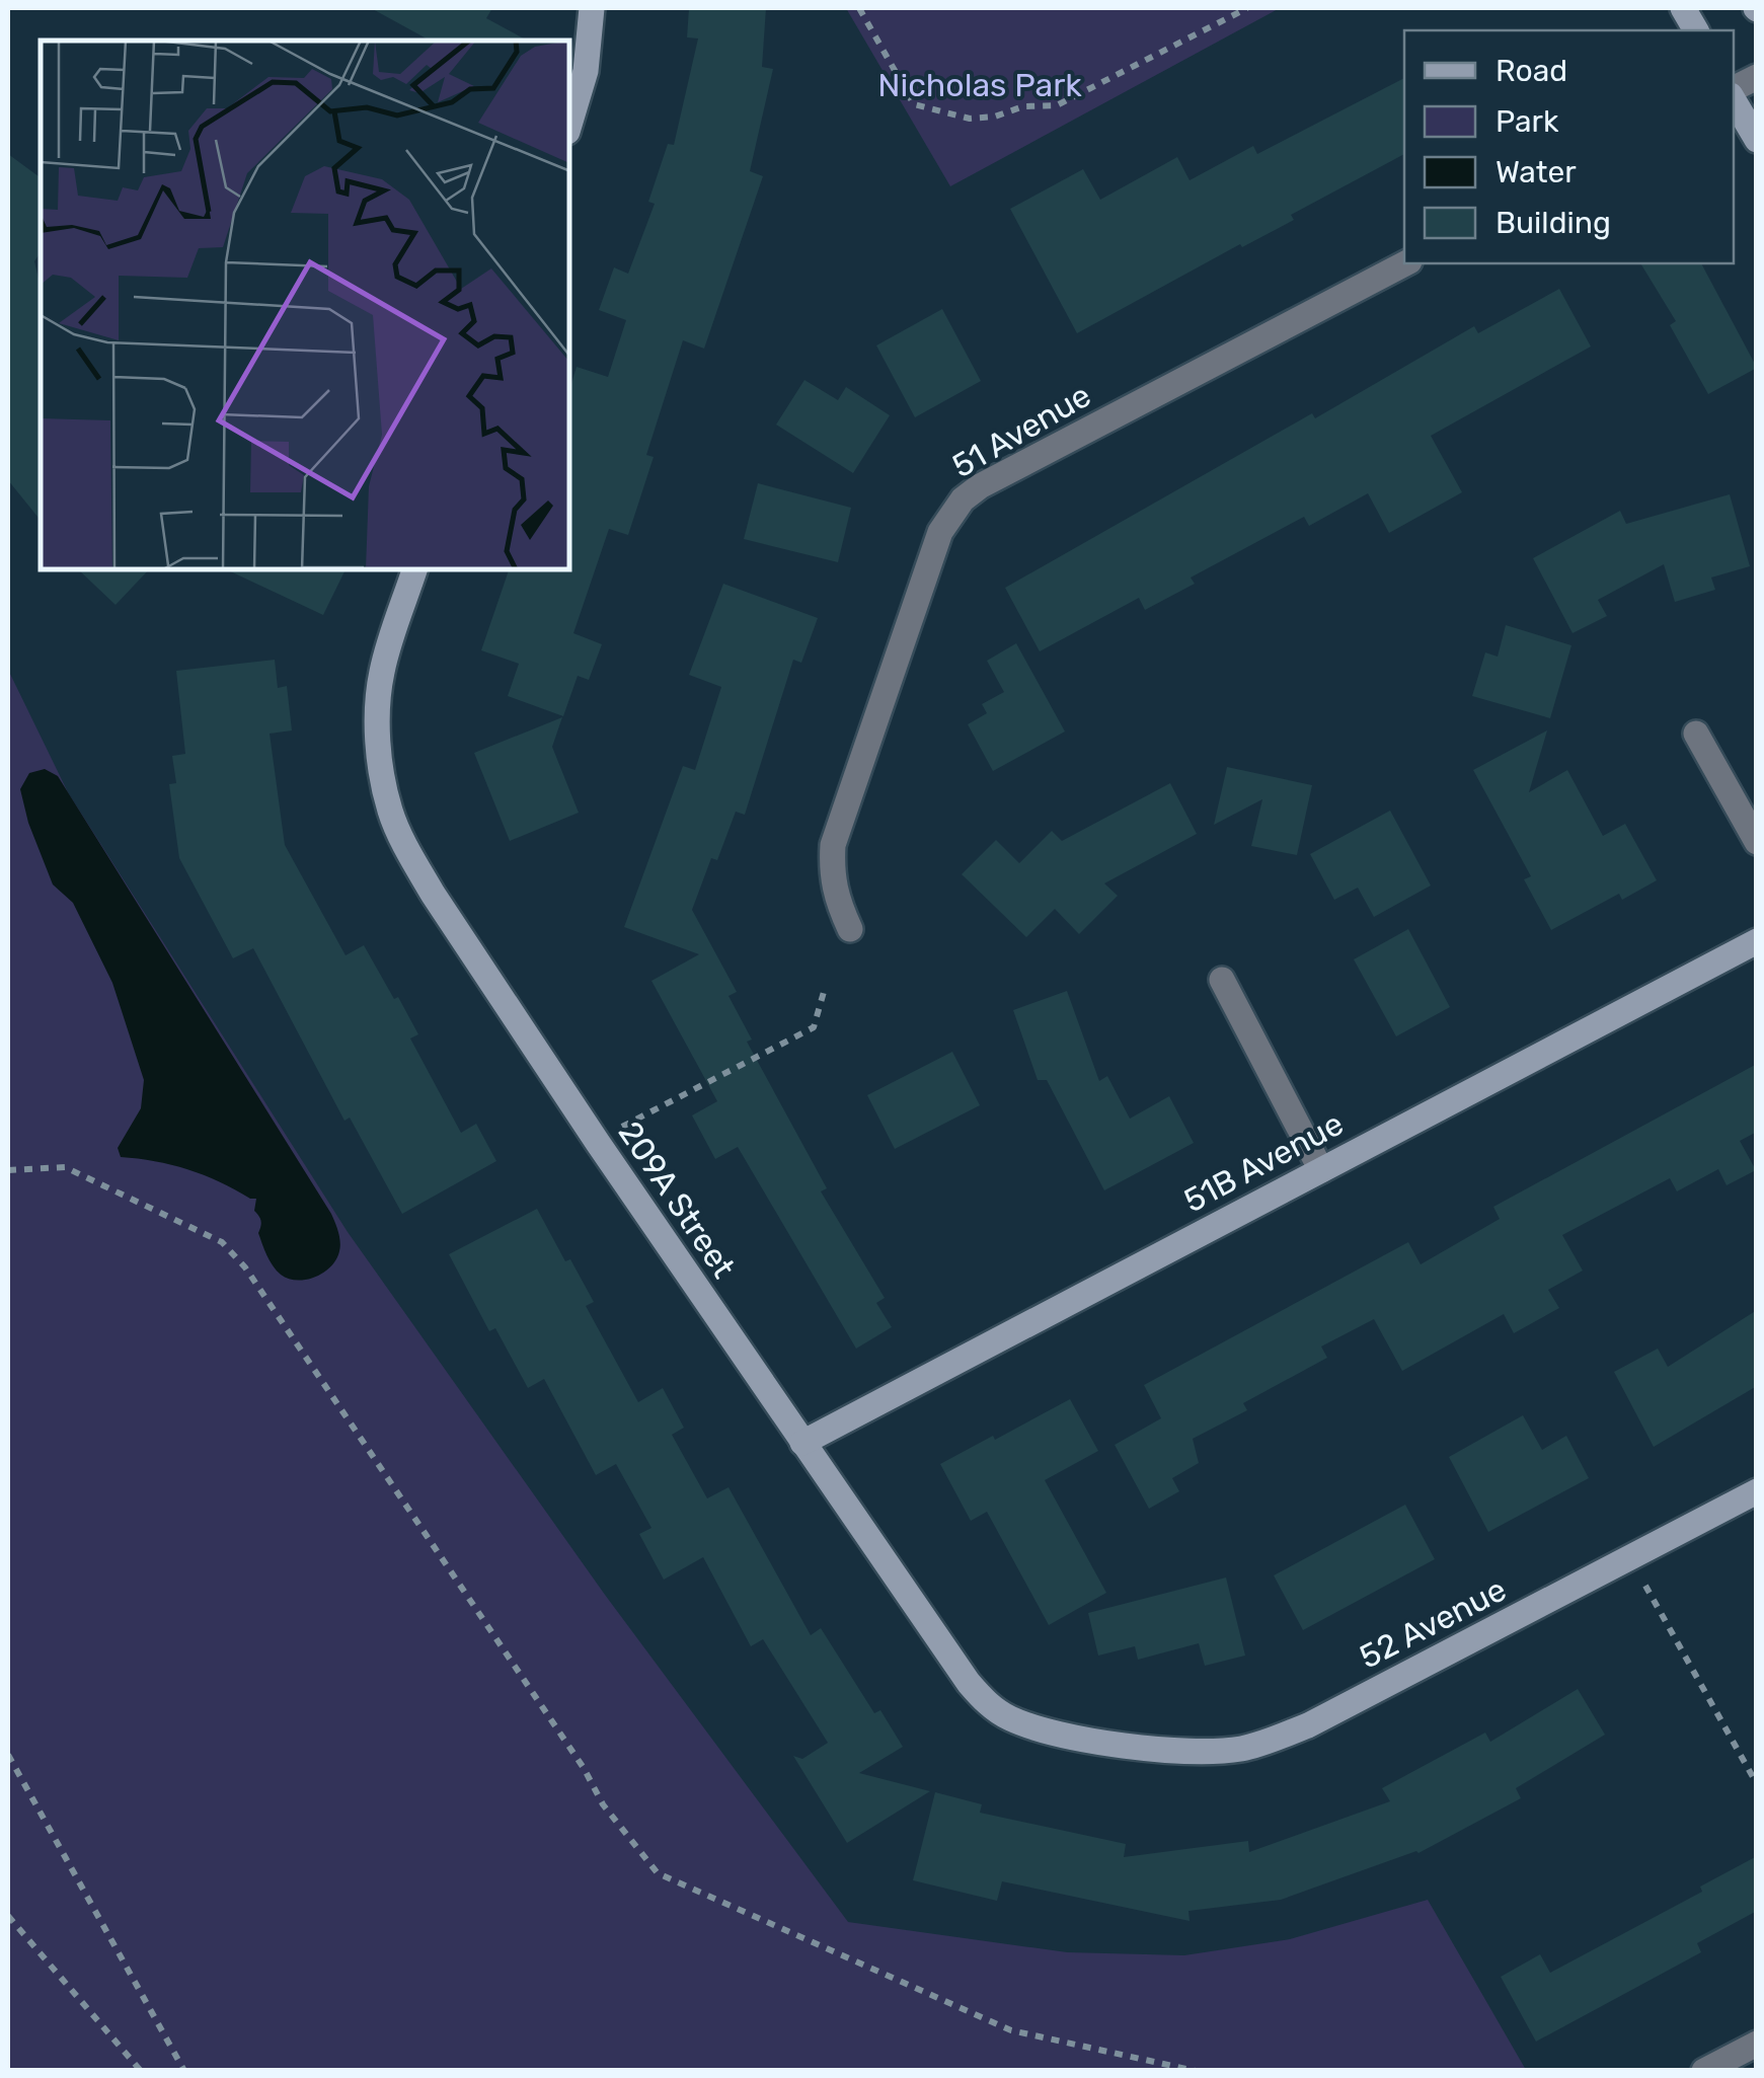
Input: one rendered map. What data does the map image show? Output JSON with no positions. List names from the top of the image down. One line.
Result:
{"streets":{"street":["51 Avenue","51B Avenue","209A Street","52 Avenue"]},"crossings":[["51B Avenue","209A Street"],["209A Street","52 Avenue"]],"parks":["Nicholas Park"],"legend":["Road","Park","Water","Building"]}
